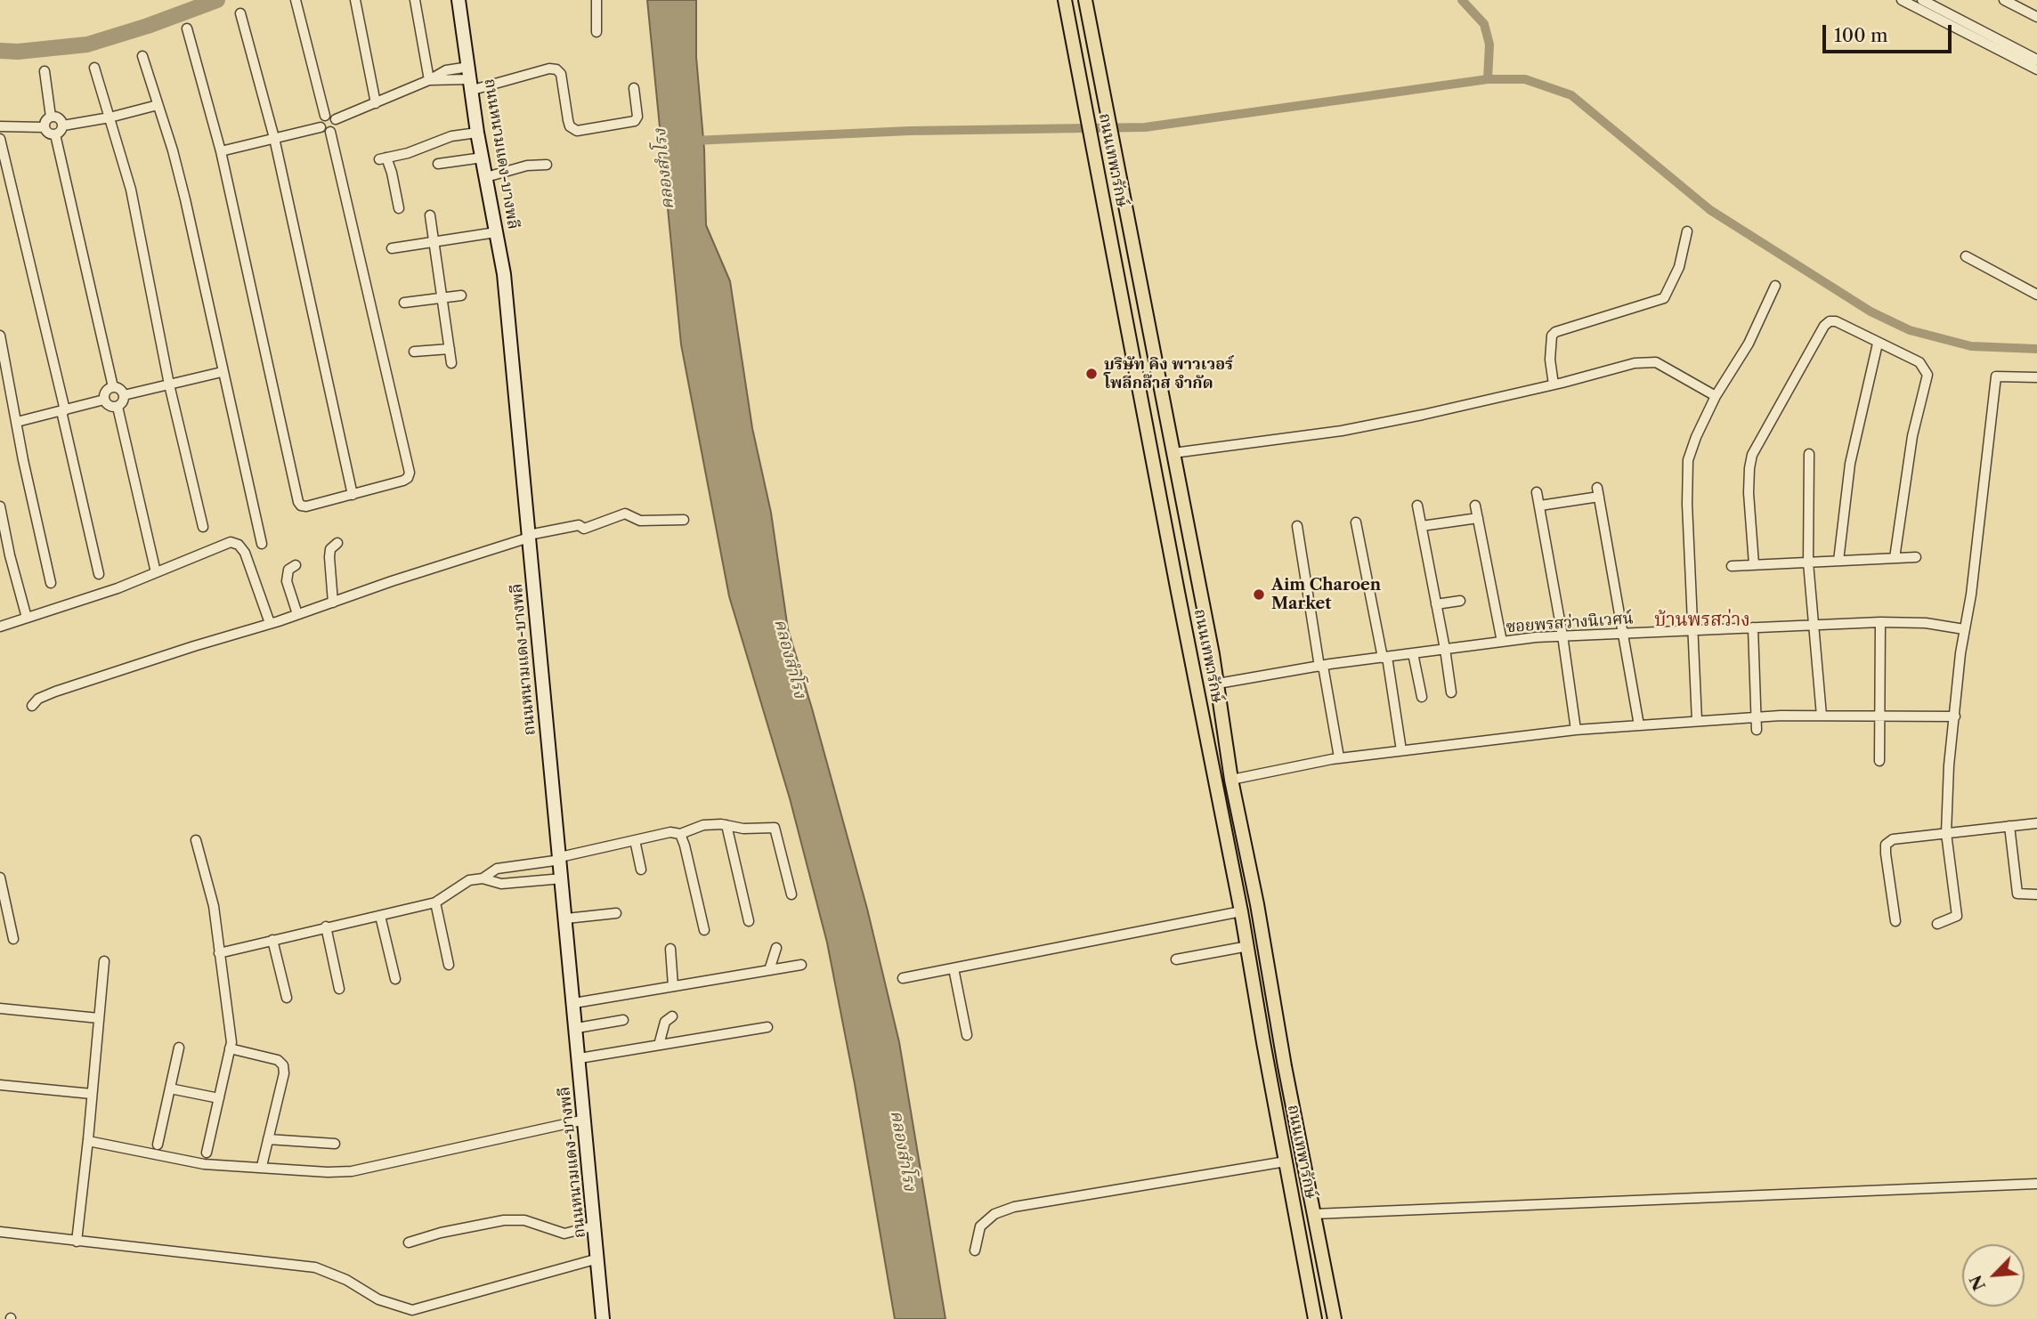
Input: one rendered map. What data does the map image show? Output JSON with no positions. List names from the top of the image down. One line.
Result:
{"streets":{"main road":["ถนนหนามแดง-บางพลี","ถนนเทพารักษ์"],"street":["ซอยพรสว่างนิเวศน์"]},"crossings":[["ถนนเทพารักษ์","ซอยพรสว่างนิเวศน์"]],"districts":["บ้านพรสว่าง"],"water":["คลองสำโรง"],"places":["บริษัท คิง พาวเวอร์ โพลีกล๊าส จำกัด","Aim Charoen Market"],"scale_bar":"100 m","north":"bottom left"}
